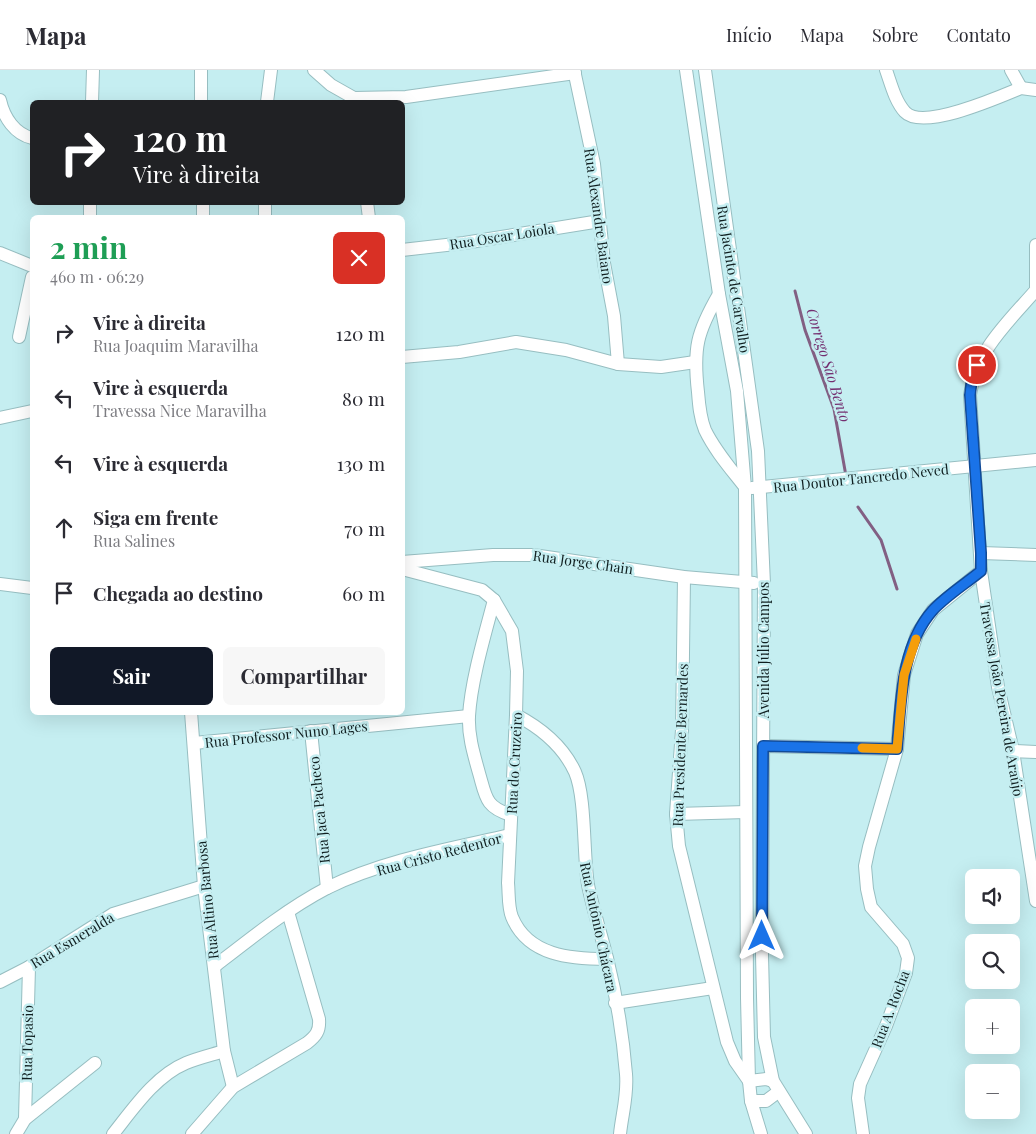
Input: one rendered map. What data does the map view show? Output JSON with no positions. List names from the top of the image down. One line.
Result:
{"streets":{"street":["Rua Alexandre Baiano","Rua Oscar Loiola","Rua Jacinto de Carvalho","Rua Doutor Tancredo Neved","Rua Jorge Chain","Avenida Júlio Campos","Travessa João Pereira de Araújo","Rua Professor Nuno Lages","Rua Presidente Bernardes","Rua do Cruzeiro","Rua Jaca Pacheco","Rua Cristo Redentor","Rua Altino Barbosa","Rua Antônio Chácara","Rua Esmeralda","Rua A. Rocha","Rua Topasio"]},"crossings":[["Rua Alexandre Baiano","Rua Oscar Loiola"],["Rua Jacinto de Carvalho","Rua Doutor Tancredo Neved"],["Rua Jacinto de Carvalho","Avenida Júlio Campos"],["Rua Doutor Tancredo Neved","Avenida Júlio Campos"],["Rua Doutor Tancredo Neved","Travessa João Pereira de Araújo"],["Rua Jorge Chain","Avenida Júlio Campos"],["Rua Jorge Chain","Rua Presidente Bernardes"],["Travessa João Pereira de Araújo","Rua A. Rocha"],["Rua Professor Nuno Lages","Rua Jaca Pacheco"],["Rua Professor Nuno Lages","Rua Altino Barbosa"],["Rua do Cruzeiro","Rua Cristo Redentor"],["Rua do Cruzeiro","Rua Antônio Chácara"],["Rua Jaca Pacheco","Rua Cristo Redentor"],["Rua Cristo Redentor","Rua Altino Barbosa"],["Rua Altino Barbosa","Rua Esmeralda"],["Rua Esmeralda","Rua Topasio"]],"water":["Corrego São Bento"],"page":{"header":"Mapa","nav":["Início","Mapa","Sobre","Contato"],"turn":["120 m","Vire à direita"],"heading":["2 min","460 m · 06:29"],"list":[{"name":"Vire à direita","note":"Rua Joaquim Maravilha","value":"120 m"},{"name":"Vire à esquerda","note":"Travessa Nice Maravilha","value":"80 m"},{"name":"Vire à esquerda","value":"130 m"},{"name":"Siga em frente","note":"Rua Salines","value":"70 m"},{"name":"Chegada ao destino","value":"60 m"}],"buttons":["Sair","Compartilhar"],"map_buttons":["+","−"]}}
